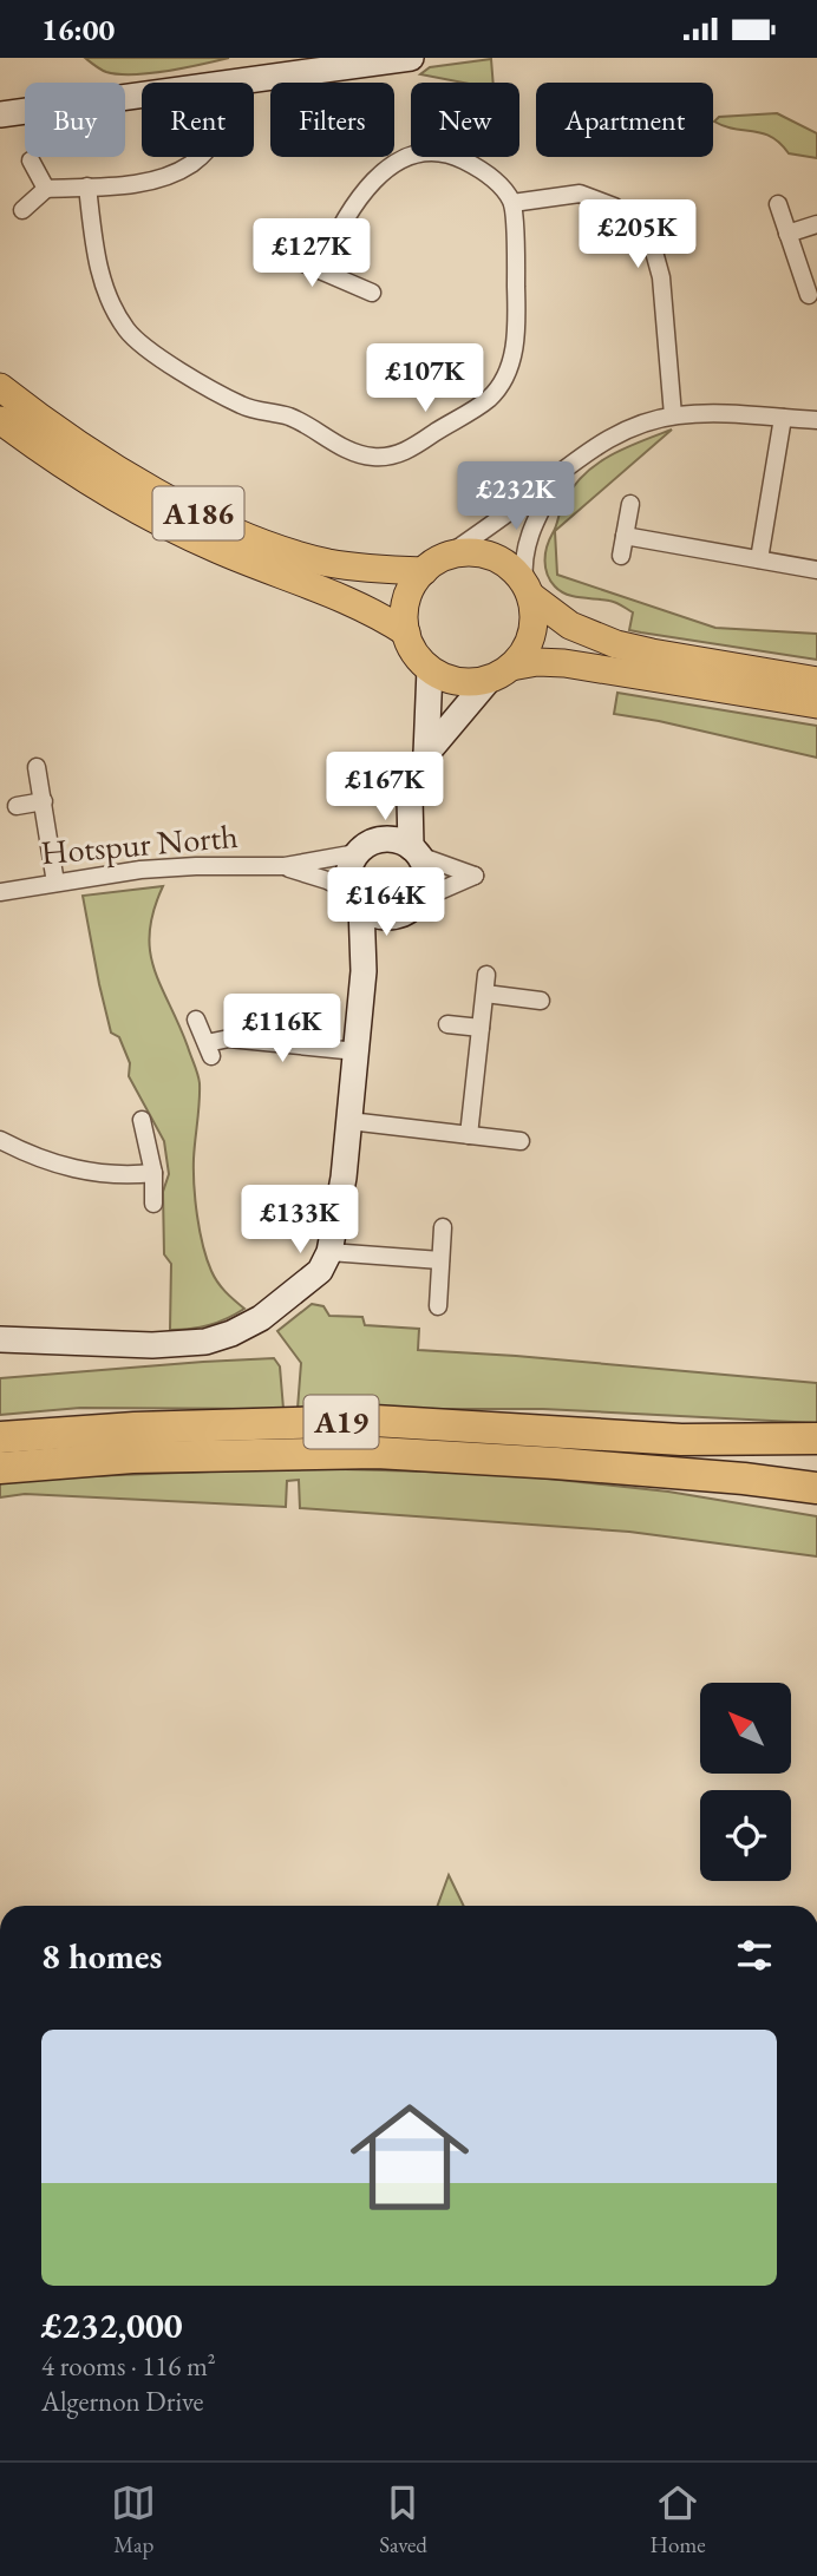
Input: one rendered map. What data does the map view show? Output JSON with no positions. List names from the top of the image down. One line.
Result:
{"streets":{"highway":["A19"],"main road":["A186"],"street":["Hotspur North"]},"north":"top left","page":{"status":"16:00","chip":["Buy","Rent","Filters","New","Apartment"],"price":["£205K","£127K","£107K","£232K","£167K","£164K","£116K","£133K"],"heading":"8 homes","list":[{"name":"£232,000","note":"4 rooms · 116 m² · Algernon Drive"}],"tabs":["Map","Saved","Home"]}}
